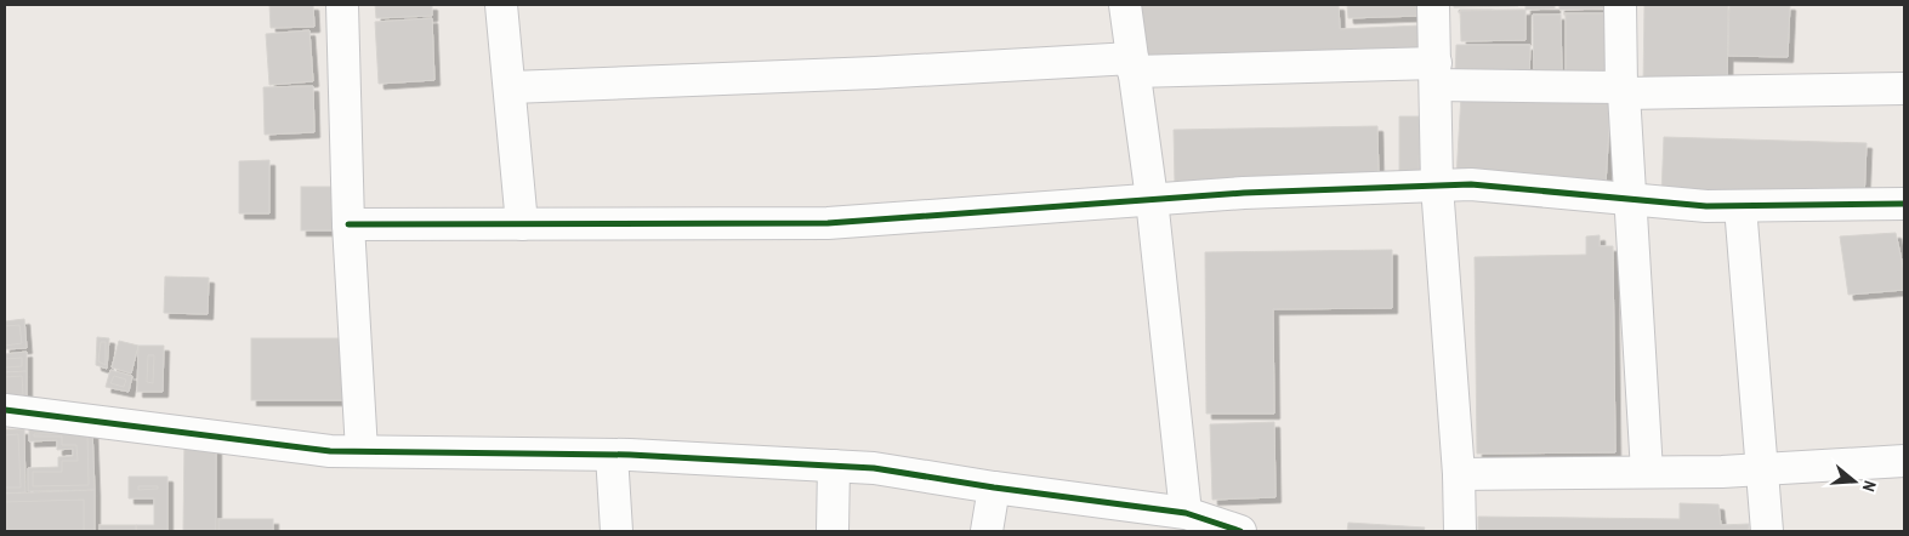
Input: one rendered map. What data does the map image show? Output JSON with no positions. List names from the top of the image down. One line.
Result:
{"north":"right"}
